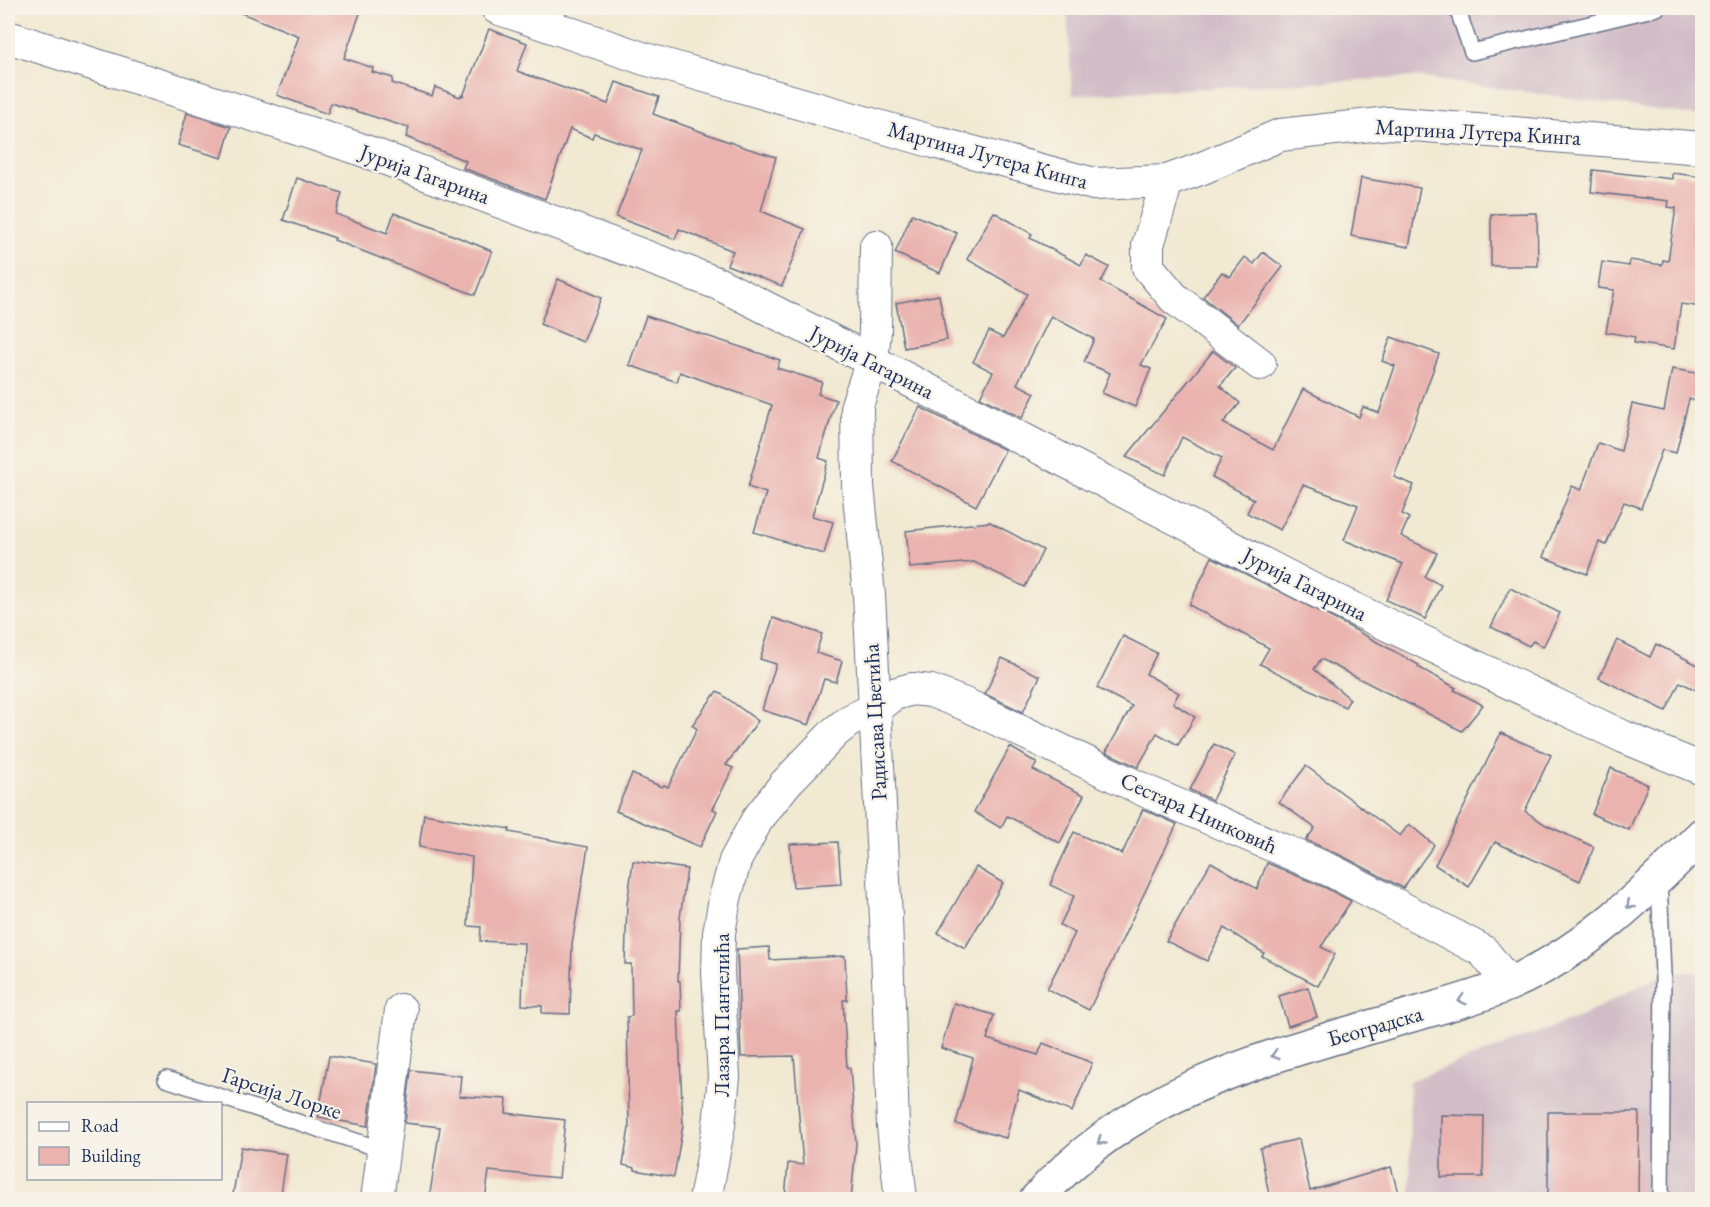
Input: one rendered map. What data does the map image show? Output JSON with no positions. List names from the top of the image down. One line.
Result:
{"streets":{"street":["Мартина Лутера Кинга","Јурија Гагарина","Радисава Цветића","Сестара Нинковић","Лазара Пантелића","Београдска"],"lane":["Гарсија Лорке"]},"crossings":[["Јурија Гагарина","Радисава Цветића"],["Радисава Цветића","Сестара Нинковић"],["Радисава Цветића","Лазара Пантелића"],["Сестара Нинковић","Лазара Пантелића"],["Сестара Нинковић","Београдска"]],"one_way":["Београдска"],"legend":["Road","Building"]}
